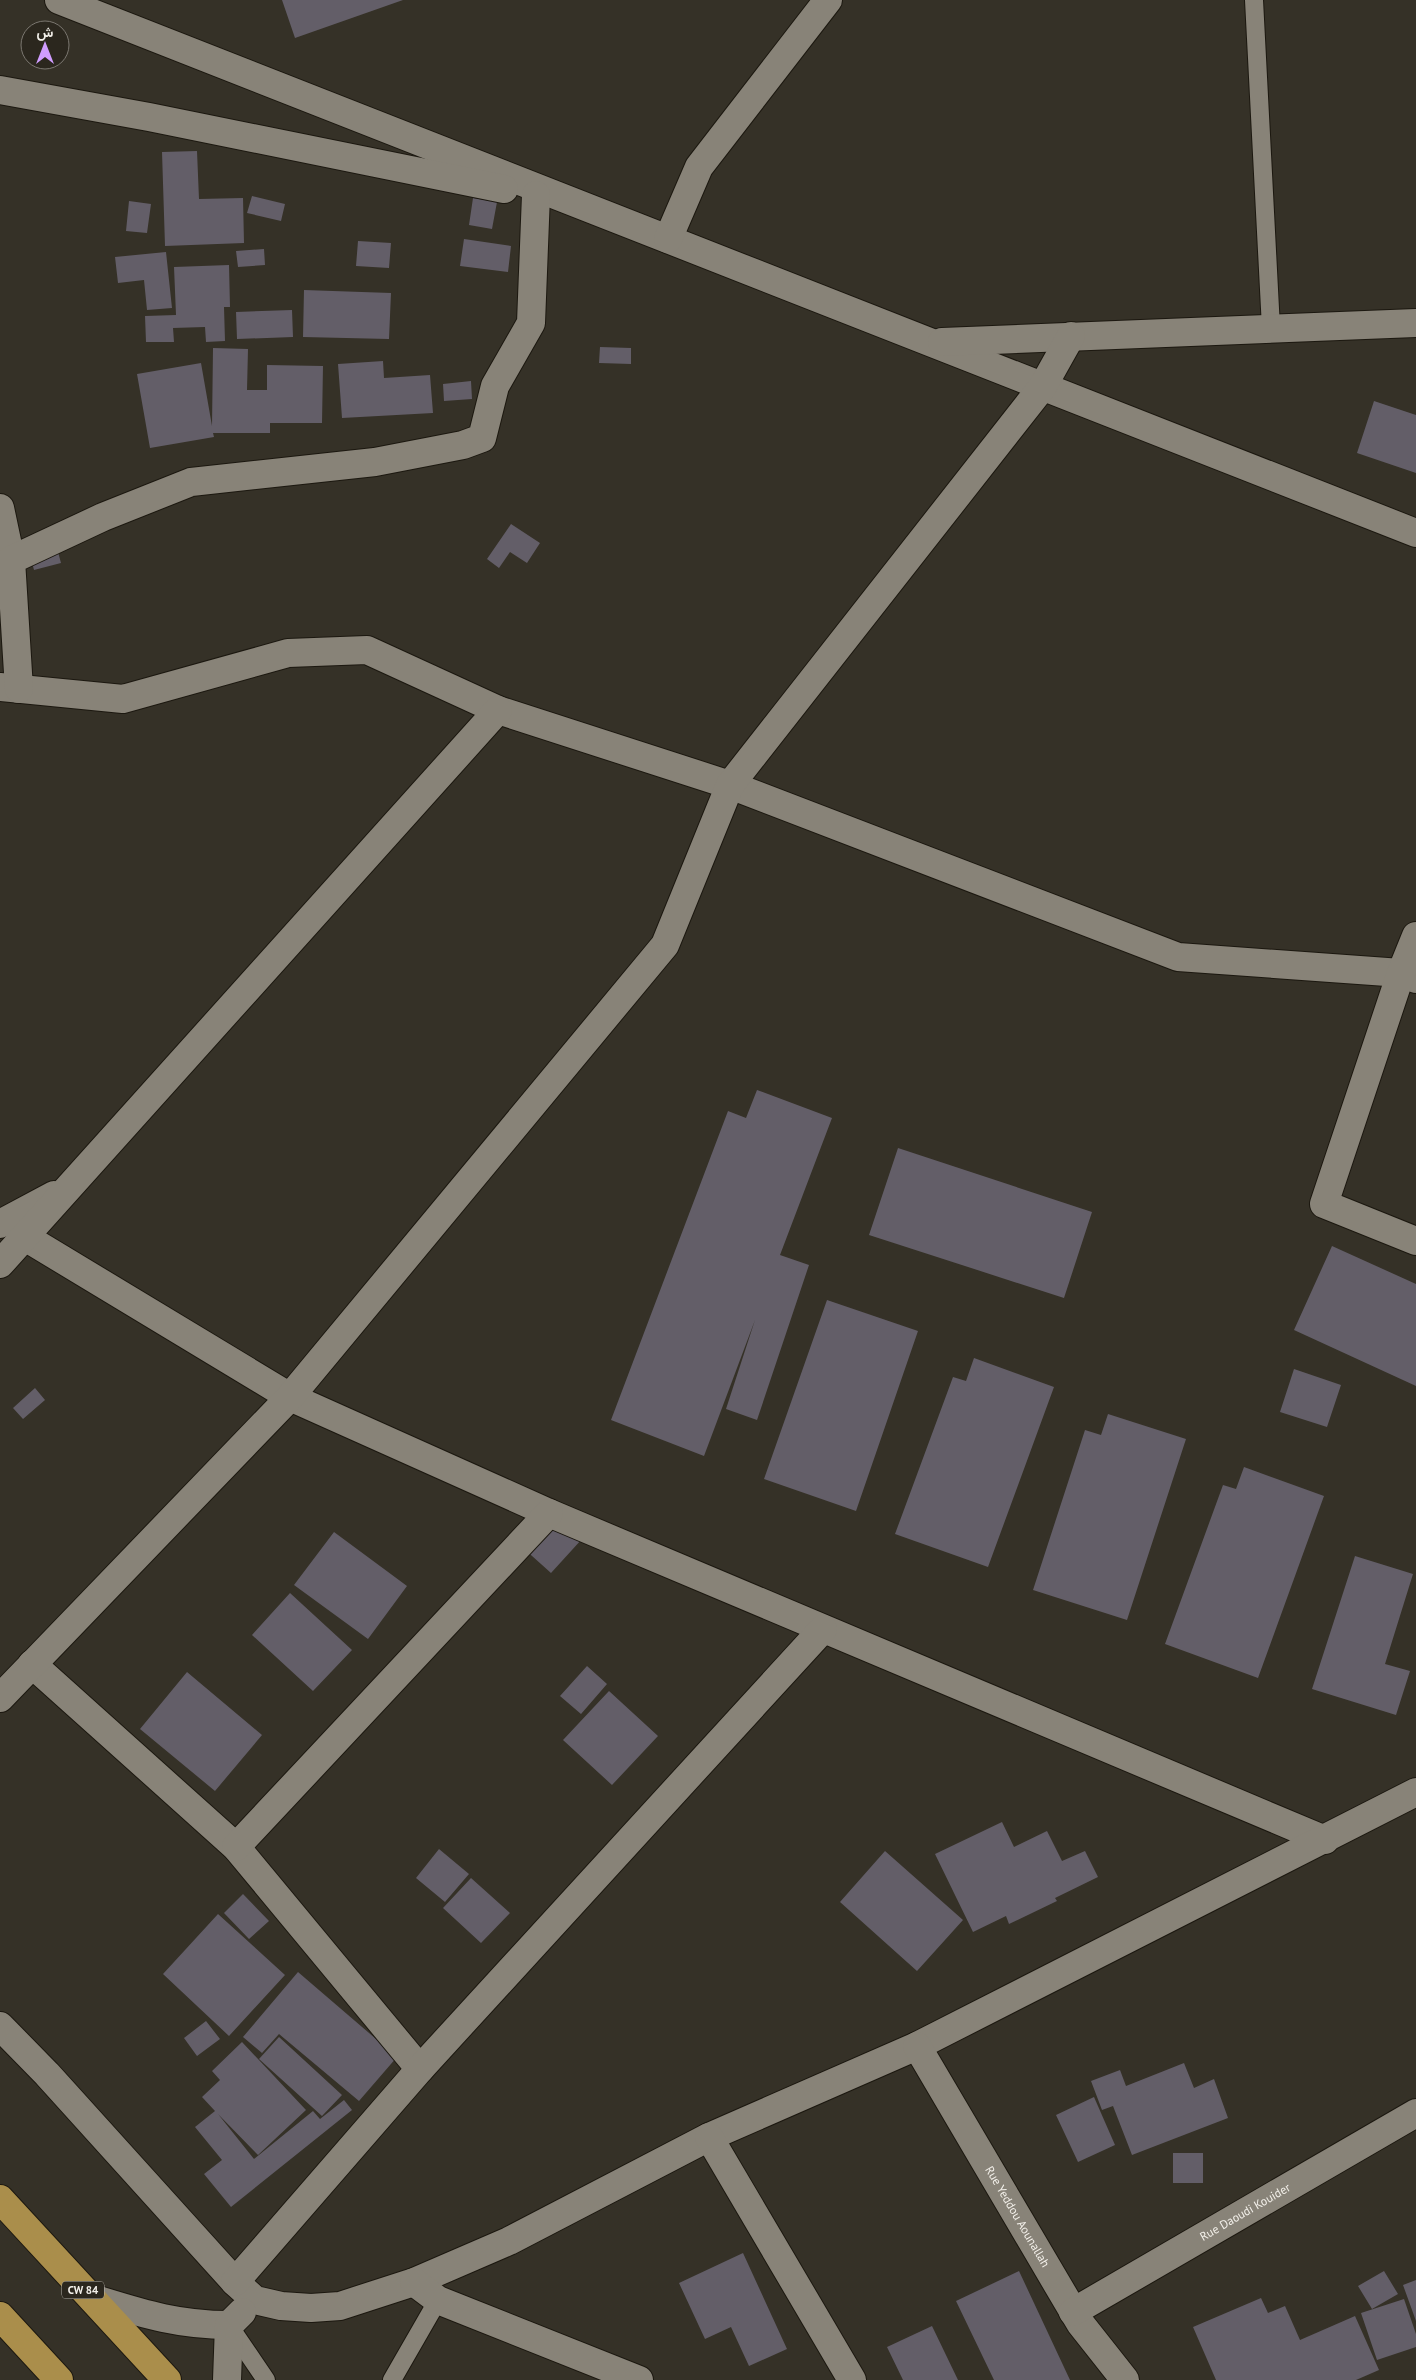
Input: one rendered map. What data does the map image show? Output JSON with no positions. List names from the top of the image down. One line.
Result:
{"streets":{"highway":["CW 84"],"street":["Rue Daoudi Kouider","Rue Yeddou Aounallah"]},"crossings":[["Rue Daoudi Kouider","Rue Yeddou Aounallah"]],"north":"top"}
